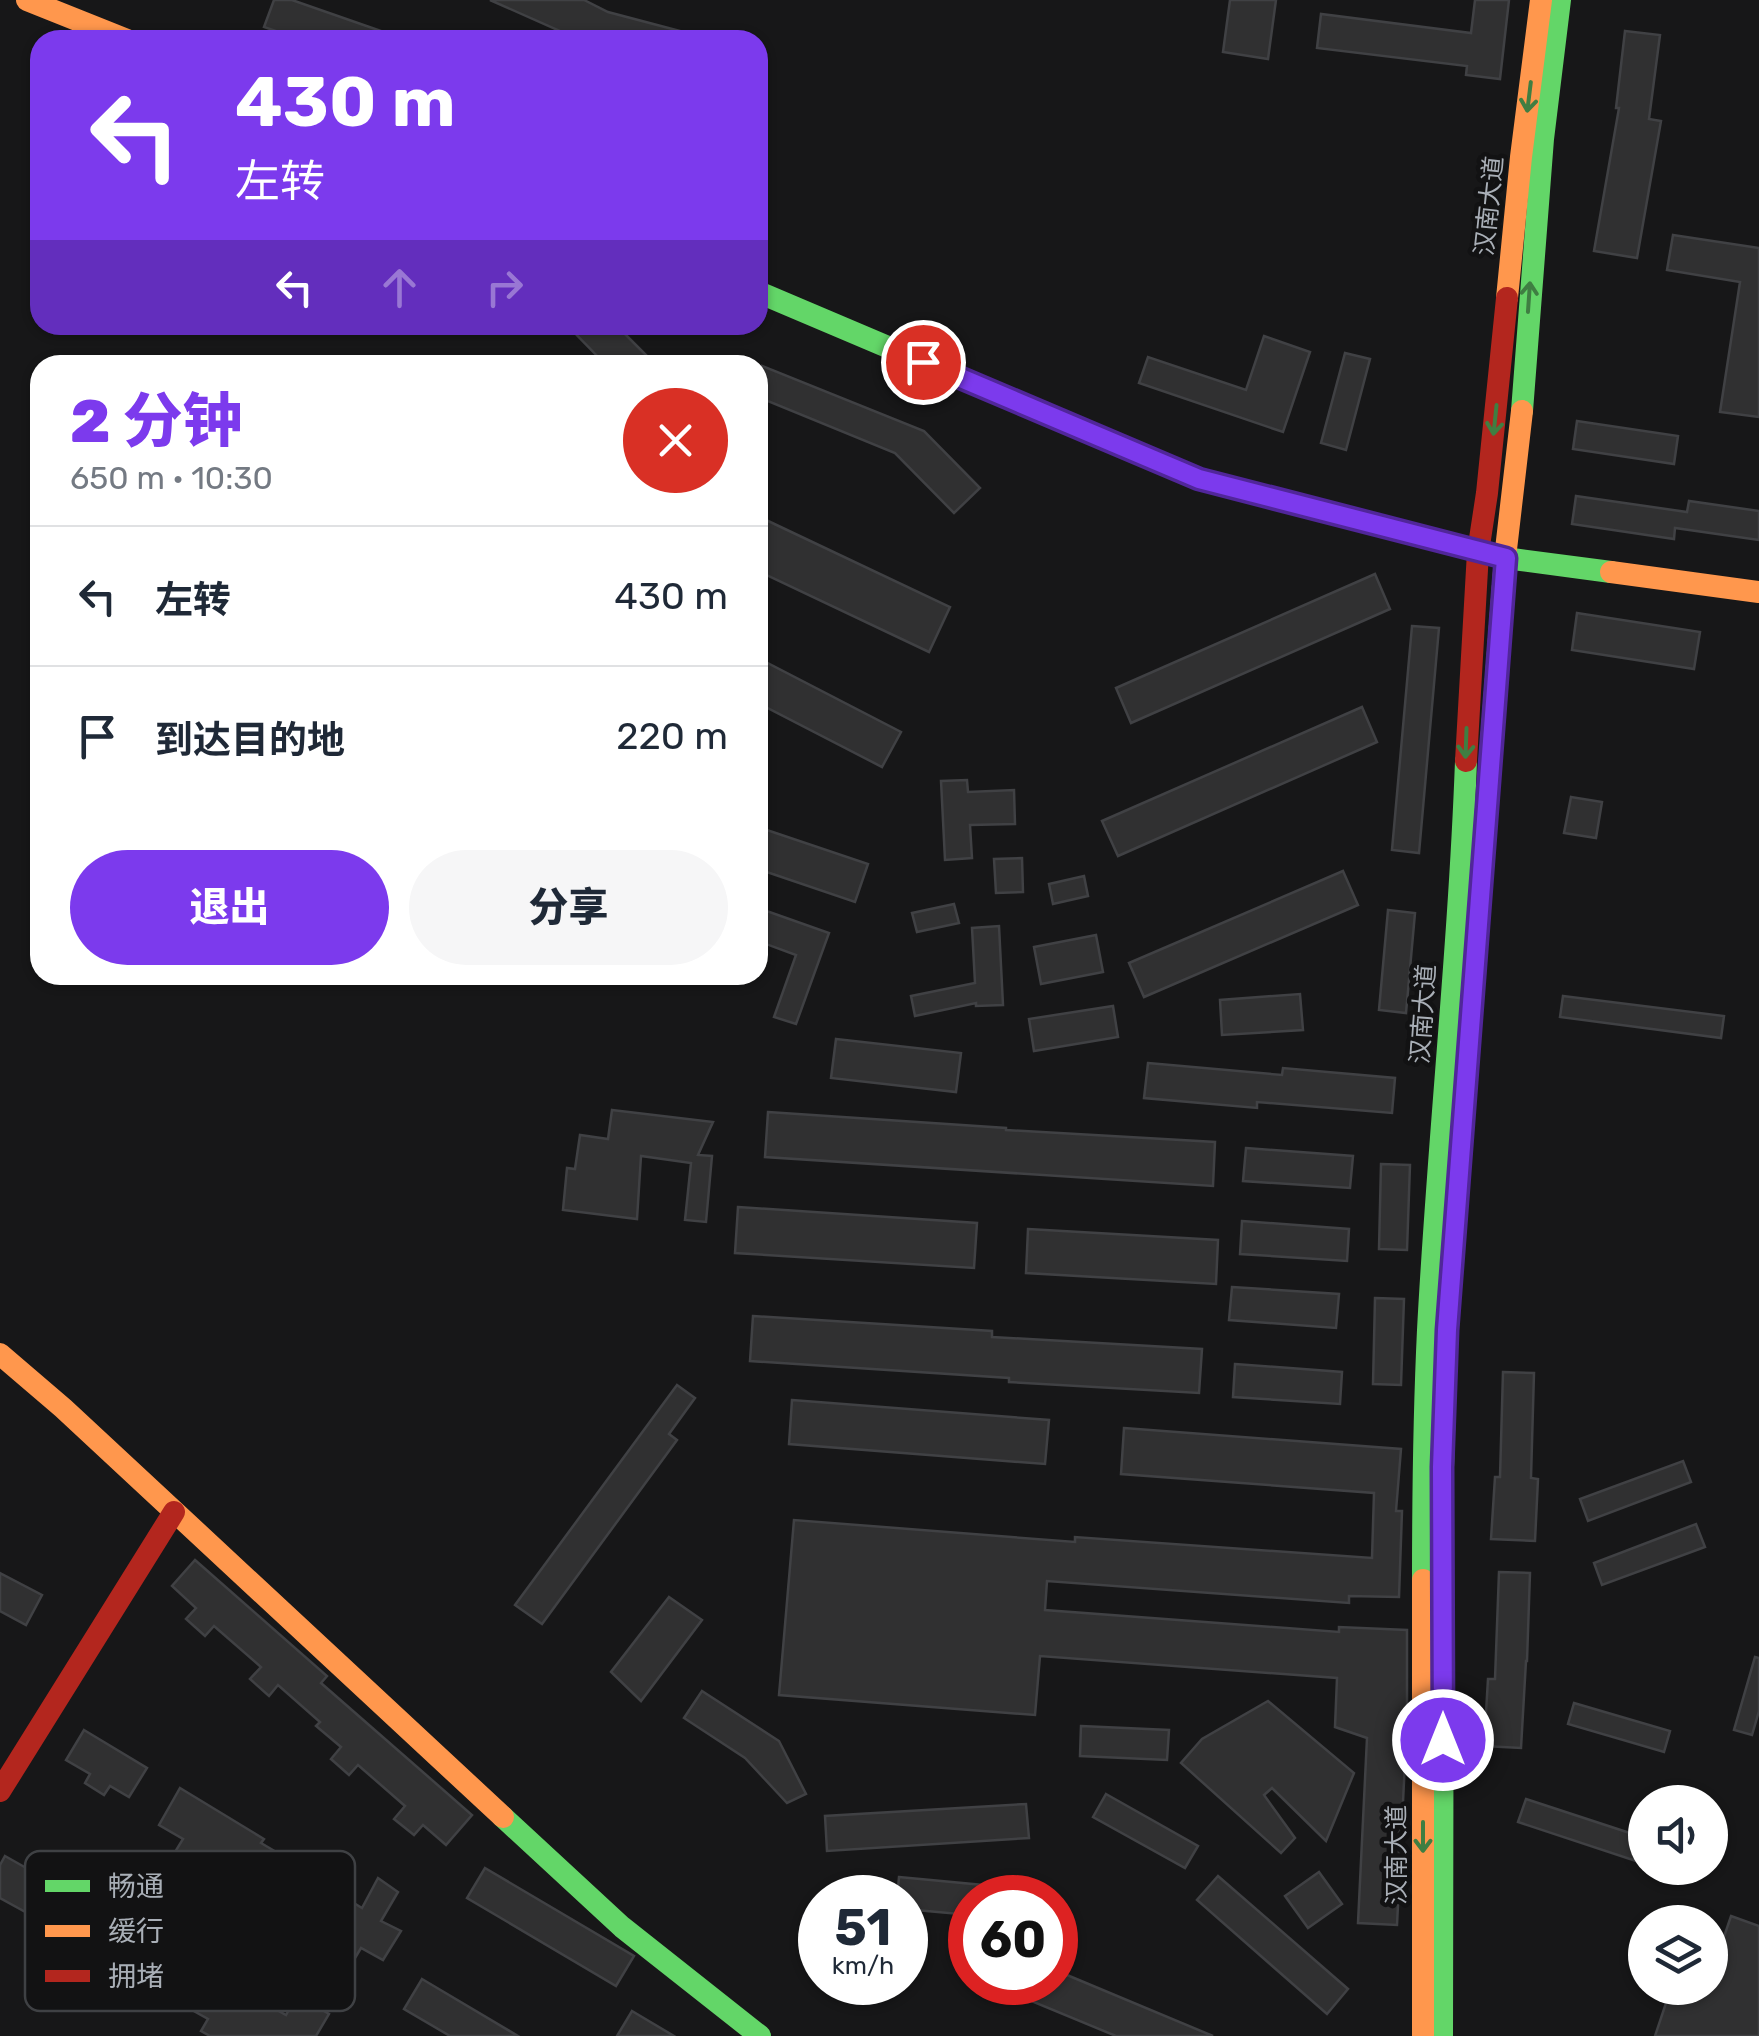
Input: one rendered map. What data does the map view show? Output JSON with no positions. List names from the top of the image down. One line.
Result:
{"streets":{"main road":["汉南大道"]},"legend":["畅通","缓行","拥堵"],"page":{"turn":["430 m","左转"],"heading":["2 分钟","650 m · 10:30"],"list":[{"name":"左转","value":"430 m"},{"name":"到达目的地","value":"220 m"}],"buttons":["退出","分享"],"speed":"51 km/h","limit":"60"}}
